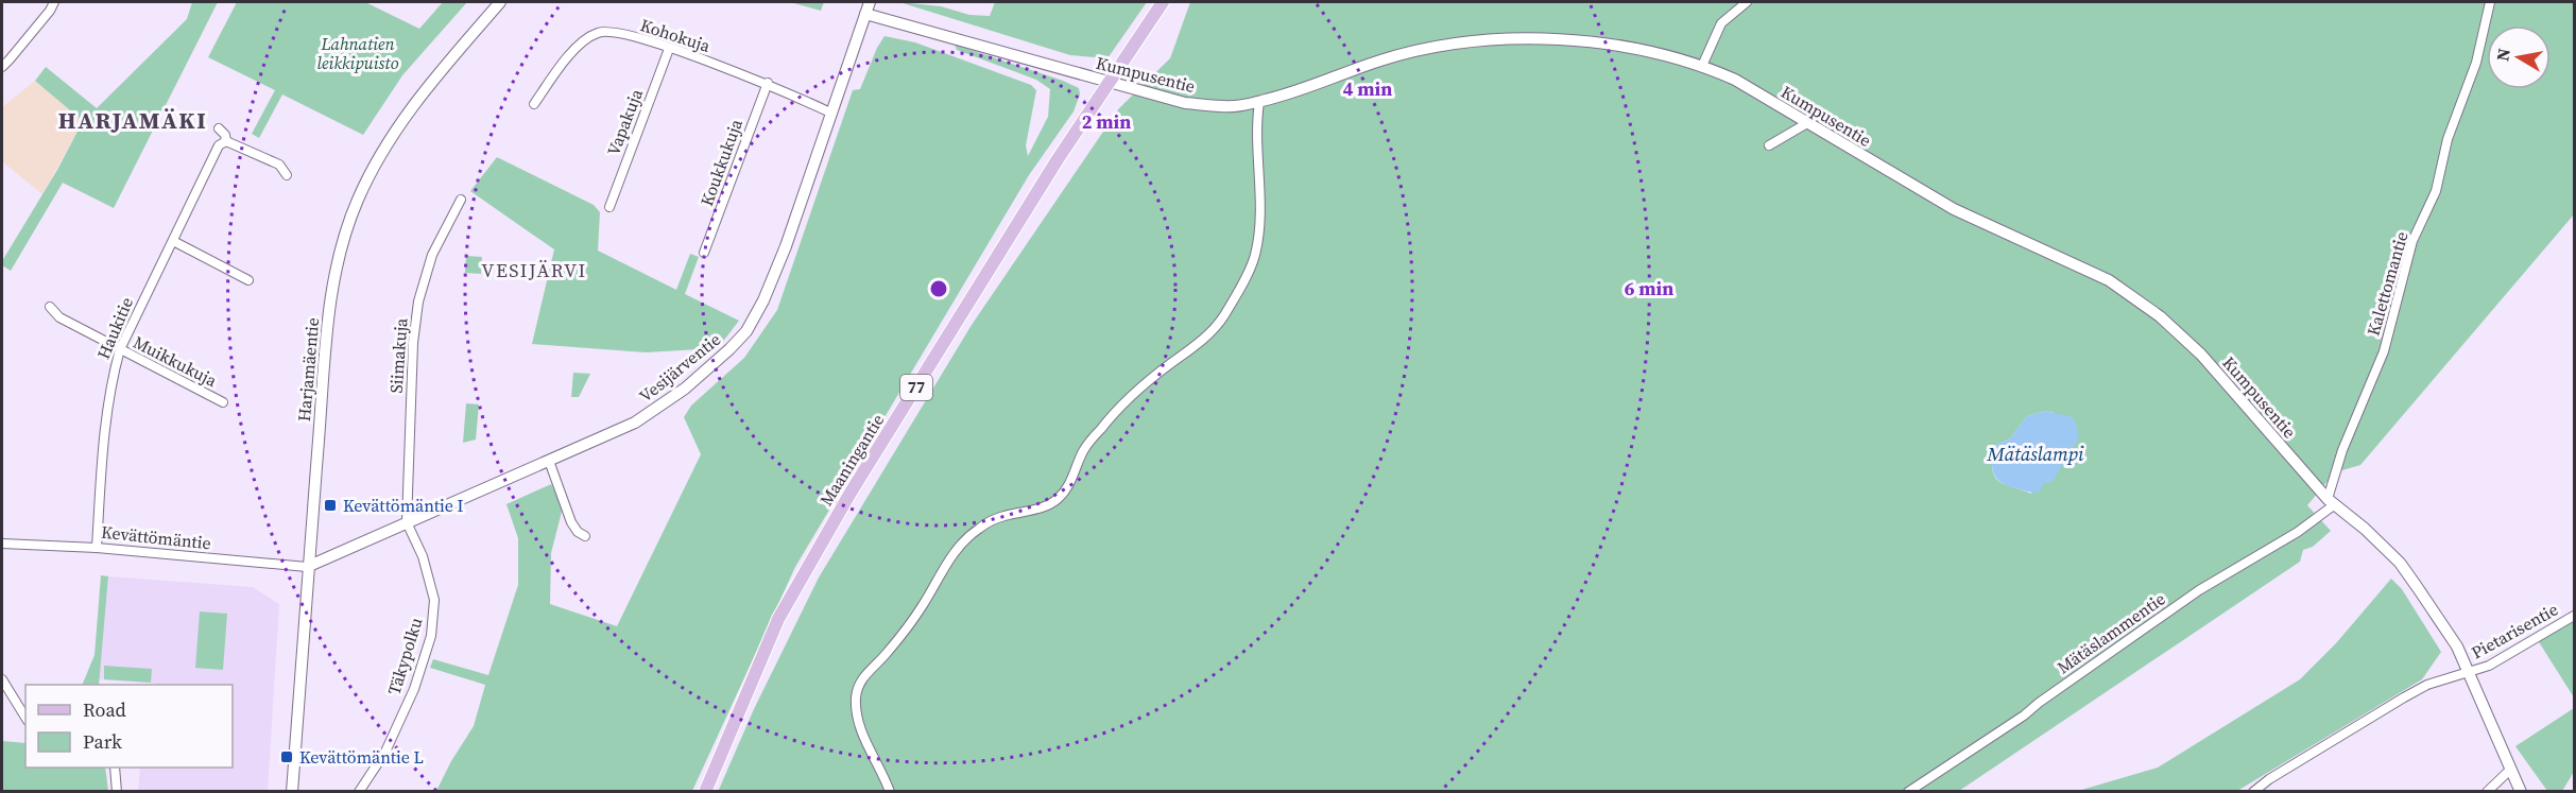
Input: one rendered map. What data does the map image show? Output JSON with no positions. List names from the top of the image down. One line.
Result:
{"streets":{"main road":["77","Maaningantie"],"street":["Kohokuja","Kumpusentie","Vapakuja","Koukkukuja","Kalettomantie","Haukitie","Siimakuja","Muikkukuja","Vesijärventie","Harjamäentie","Kevättömäntie","Pietarisentie","Mätäslammentie","Täkypolku"]},"crossings":[["Kohokuja","Vapakuja"],["Kohokuja","Koukkukuja"],["Kohokuja","Vesijärventie"],["Kumpusentie","Kalettomantie"],["Kumpusentie","Vesijärventie"],["Kumpusentie","Maaningantie"],["Kumpusentie","Pietarisentie"],["Kumpusentie","Mätäslammentie"],["Kalettomantie","Mätäslammentie"],["Haukitie","Muikkukuja"],["Haukitie","Kevättömäntie"],["Siimakuja","Vesijärventie"],["Siimakuja","Täkypolku"],["Vesijärventie","Harjamäentie"],["Vesijärventie","Kevättömäntie"],["Vesijärventie","Täkypolku"],["Harjamäentie","Kevättömäntie"]],"districts":["HARJAMÄKI","VESIJÄRVI"],"water":["Mätäslampi"],"parks":["Lahnatien leikkipuisto"],"places":{"transit":["Kevättömäntie I","Kevättömäntie L"]},"legend":["Road","Park"],"north":"left","rings":["4 min","2 min","6 min"]}
